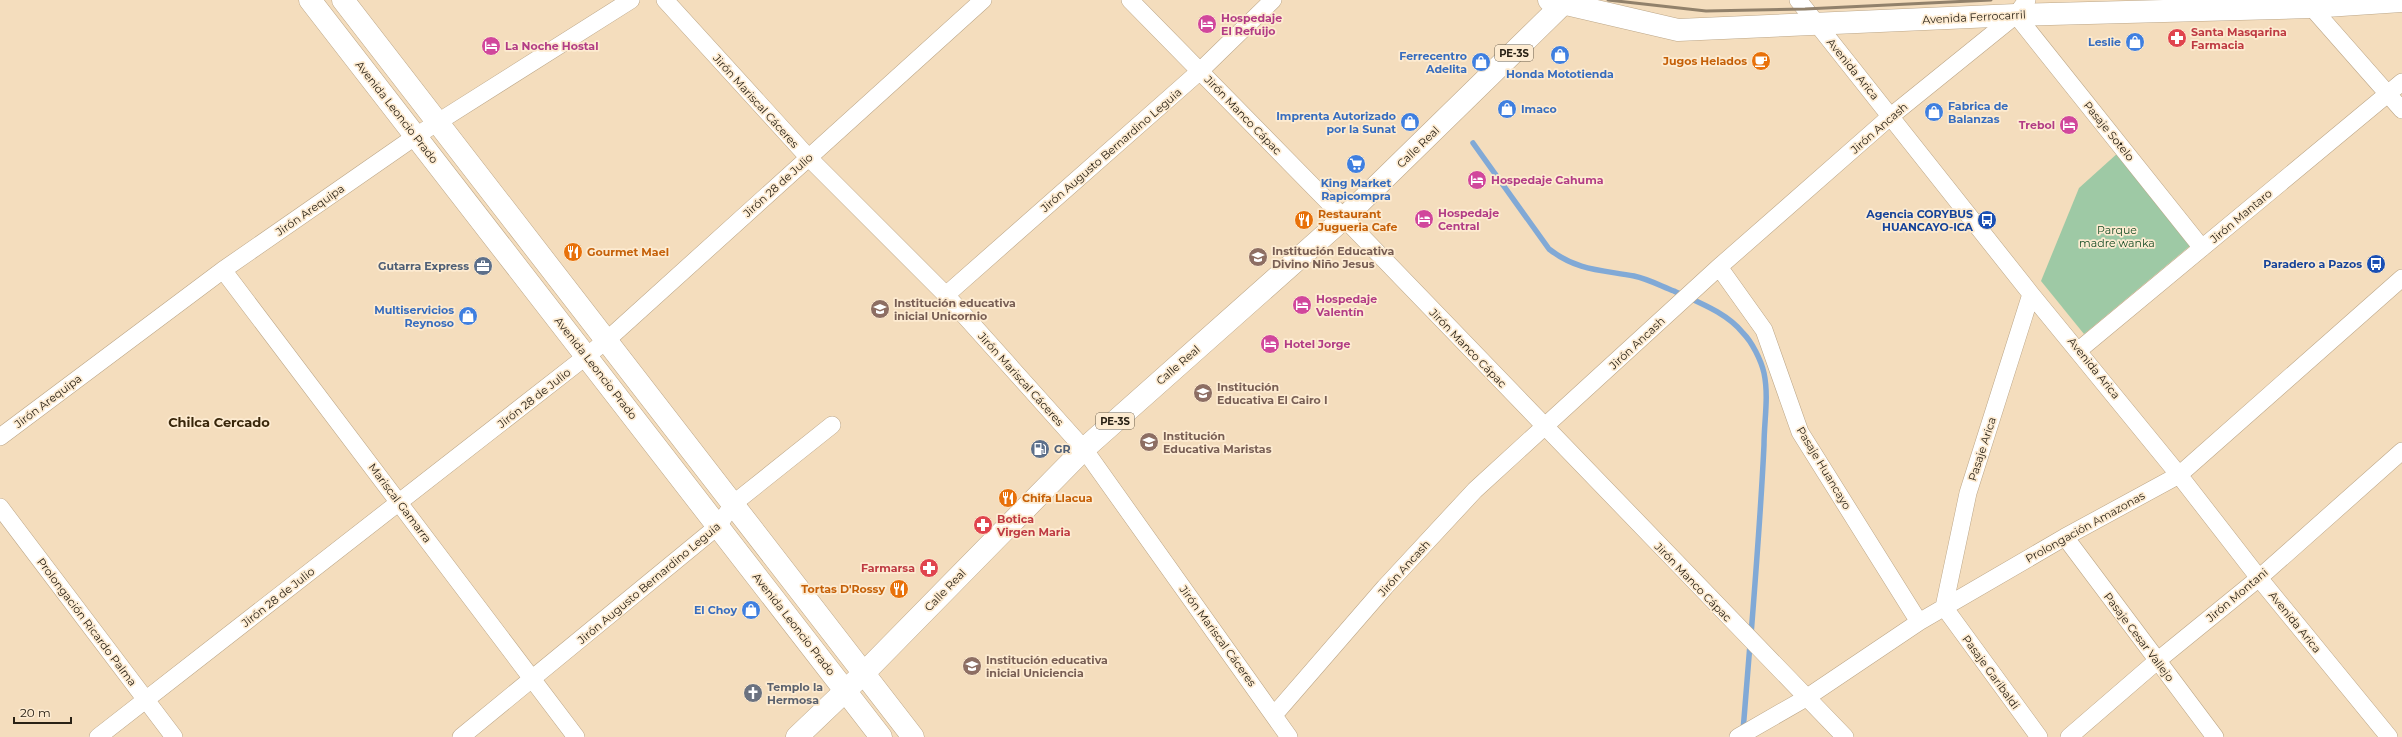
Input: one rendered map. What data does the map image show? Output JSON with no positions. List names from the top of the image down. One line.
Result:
{"streets":{"main road":["Avenida Ferrocarril","PE-3S","Avenida Leoncio Prado","Calle Real"],"street":["Avenida Arica","Jirón Mariscal Cáceres","Jirón Manco Cápac","Jirón Ancash","Pasaje Sotelo","Jirón Augusto Bernardino Leguia","Jirón 28 de Julio","Jirón Arequipa","Jirón Mantaro","Pasaje Arica","Pasaje Huancayo","Mariscal Gamarra","Prolongación Amazonas","Jirón Montani","Prolongación Ricardo Palma","Pasaje Cesar Vallejo","Pasaje Garibaldi"]},"crossings":[["Avenida Ferrocarril","Avenida Arica"],["Avenida Ferrocarril","Jirón Ancash"],["Avenida Ferrocarril","Pasaje Sotelo"],["Avenida Ferrocarril","Calle Real"],["Avenida Arica","Jirón Ancash"],["Avenida Arica","Jirón Mantaro"],["Avenida Arica","Pasaje Arica"],["Avenida Arica","Prolongación Amazonas"],["Avenida Arica","Jirón Montani"],["Jirón Mariscal Cáceres","Jirón Ancash"],["Jirón Mariscal Cáceres","Calle Real"],["Jirón Mariscal Cáceres","Jirón Augusto Bernardino Leguia"],["Jirón Mariscal Cáceres","Jirón 28 de Julio"],["Avenida Leoncio Prado","Calle Real"],["Avenida Leoncio Prado","Jirón Augusto Bernardino Leguia"],["Avenida Leoncio Prado","Jirón 28 de Julio"],["Avenida Leoncio Prado","Jirón Arequipa"],["Jirón Manco Cápac","Jirón Ancash"],["Jirón Manco Cápac","Calle Real"],["Jirón Manco Cápac","Jirón Augusto Bernardino Leguia"],["Jirón Manco Cápac","Prolongación Amazonas"],["Jirón Ancash","Pasaje Sotelo"],["Jirón Ancash","Pasaje Huancayo"],["Pasaje Sotelo","Jirón Mantaro"],["Jirón Augusto Bernardino Leguia","Mariscal Gamarra"],["Jirón 28 de Julio","Mariscal Gamarra"],["Jirón 28 de Julio","Prolongación Ricardo Palma"],["Jirón Arequipa","Mariscal Gamarra"],["Pasaje Arica","Prolongación Amazonas"],["Pasaje Arica","Pasaje Garibaldi"],["Pasaje Huancayo","Prolongación Amazonas"],["Prolongación Amazonas","Pasaje Cesar Vallejo"],["Prolongación Amazonas","Pasaje Garibaldi"],["Jirón Montani","Pasaje Cesar Vallejo"]],"districts":["Chilca Cercado"],"parks":["Parque madre wanka"],"places":{"hotel":["Hospedaje El Refuijo","La Noche Hostal","Trebol","Hospedaje Cahuma","Hospedaje Central","Hospedaje Valentín","Hotel Jorge"],"pharmacy":["Santa Masqarina Farmacia","Botica Virgen Maria","Farmarsa"],"shop":["Leslie","Honda Mototienda","Ferrecentro Adelita","Imaco","Fabrica de Balanzas","Imprenta Autorizado por la Sunat","Multiservicios Reynoso","El Choy"],"cafe":["Jugos Helados"],"supermarket":["King Market Rapicompra"],"restaurant":["Restaurant Jugueria Cafe","Gourmet Mael","Chifa Llacua","Tortas D'Rossy"],"bus stop":["Agencia CORYBUS HUANCAYO-ICA","Paradero a Pazos"],"school or university":["Institución Educativa Divino Niño Jesus","Institución educativa inicial Unicornio","Institución Educativa El Cairo I","Institución Educativa Maristas","Institución educativa inicial Uniciencia"],"office":["Gutarra Express"],"fuel station":["GR"],"church":["Templo la Hermosa"]},"scale_bar":"20 m"}
